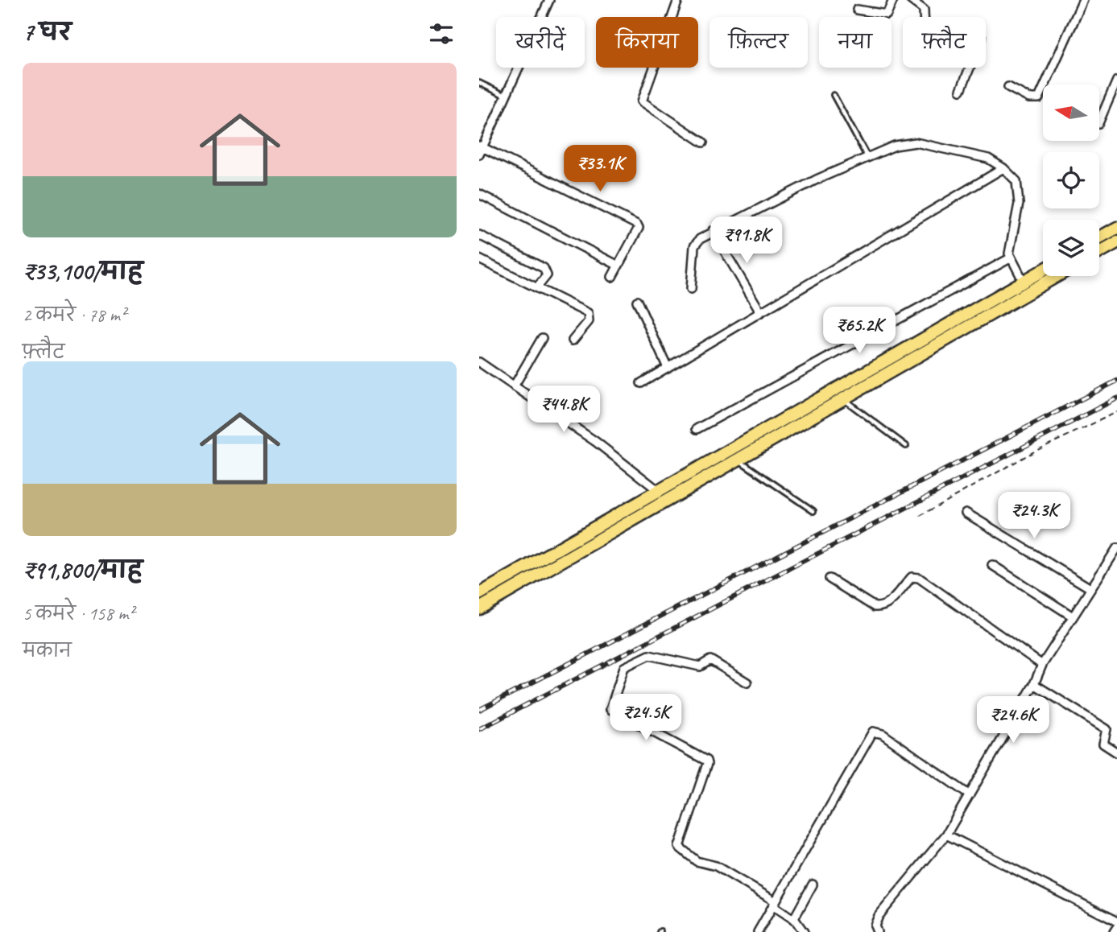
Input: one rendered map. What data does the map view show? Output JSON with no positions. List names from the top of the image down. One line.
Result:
{"north":"left","page":{"heading":"7 घर","chip":["खरीदें","किराया","फ़िल्टर","नया","फ़्लैट"],"list":[{"name":"₹33,100/माह","note":"2 कमरे · 78 m² · फ़्लैट"},{"name":"₹91,800/माह","note":"5 कमरे · 158 m² · मकान"}],"price":["₹33.1K","₹91.8K","₹65.2K","₹44.8K","₹24.3K","₹24.5K","₹24.6K"]}}
